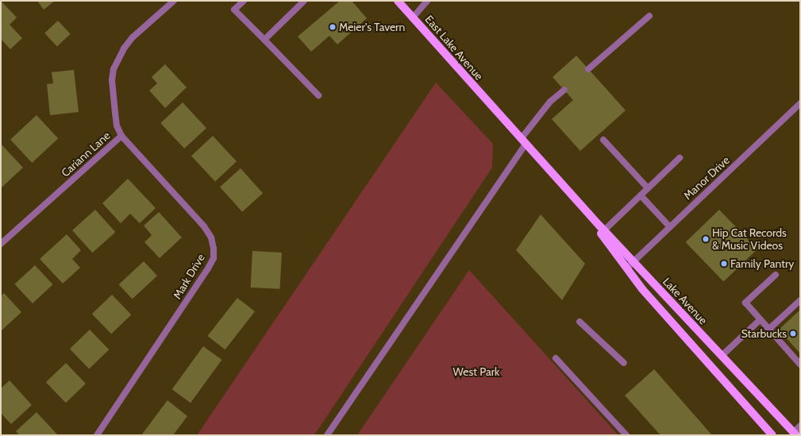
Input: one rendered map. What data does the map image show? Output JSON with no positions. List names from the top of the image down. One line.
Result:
{"streets":{"main road":["East Lake Avenue","Lake Avenue"],"street":["Cariann Lane","Manor Drive","Mark Drive"]},"crossings":[["East Lake Avenue","Lake Avenue"],["Cariann Lane","Mark Drive"],["Manor Drive","Lake Avenue"]],"parks":["West Park"],"places":["Meier's Tavern","Hip Cat Records & Music Videos","Family Pantry","Starbucks"]}
